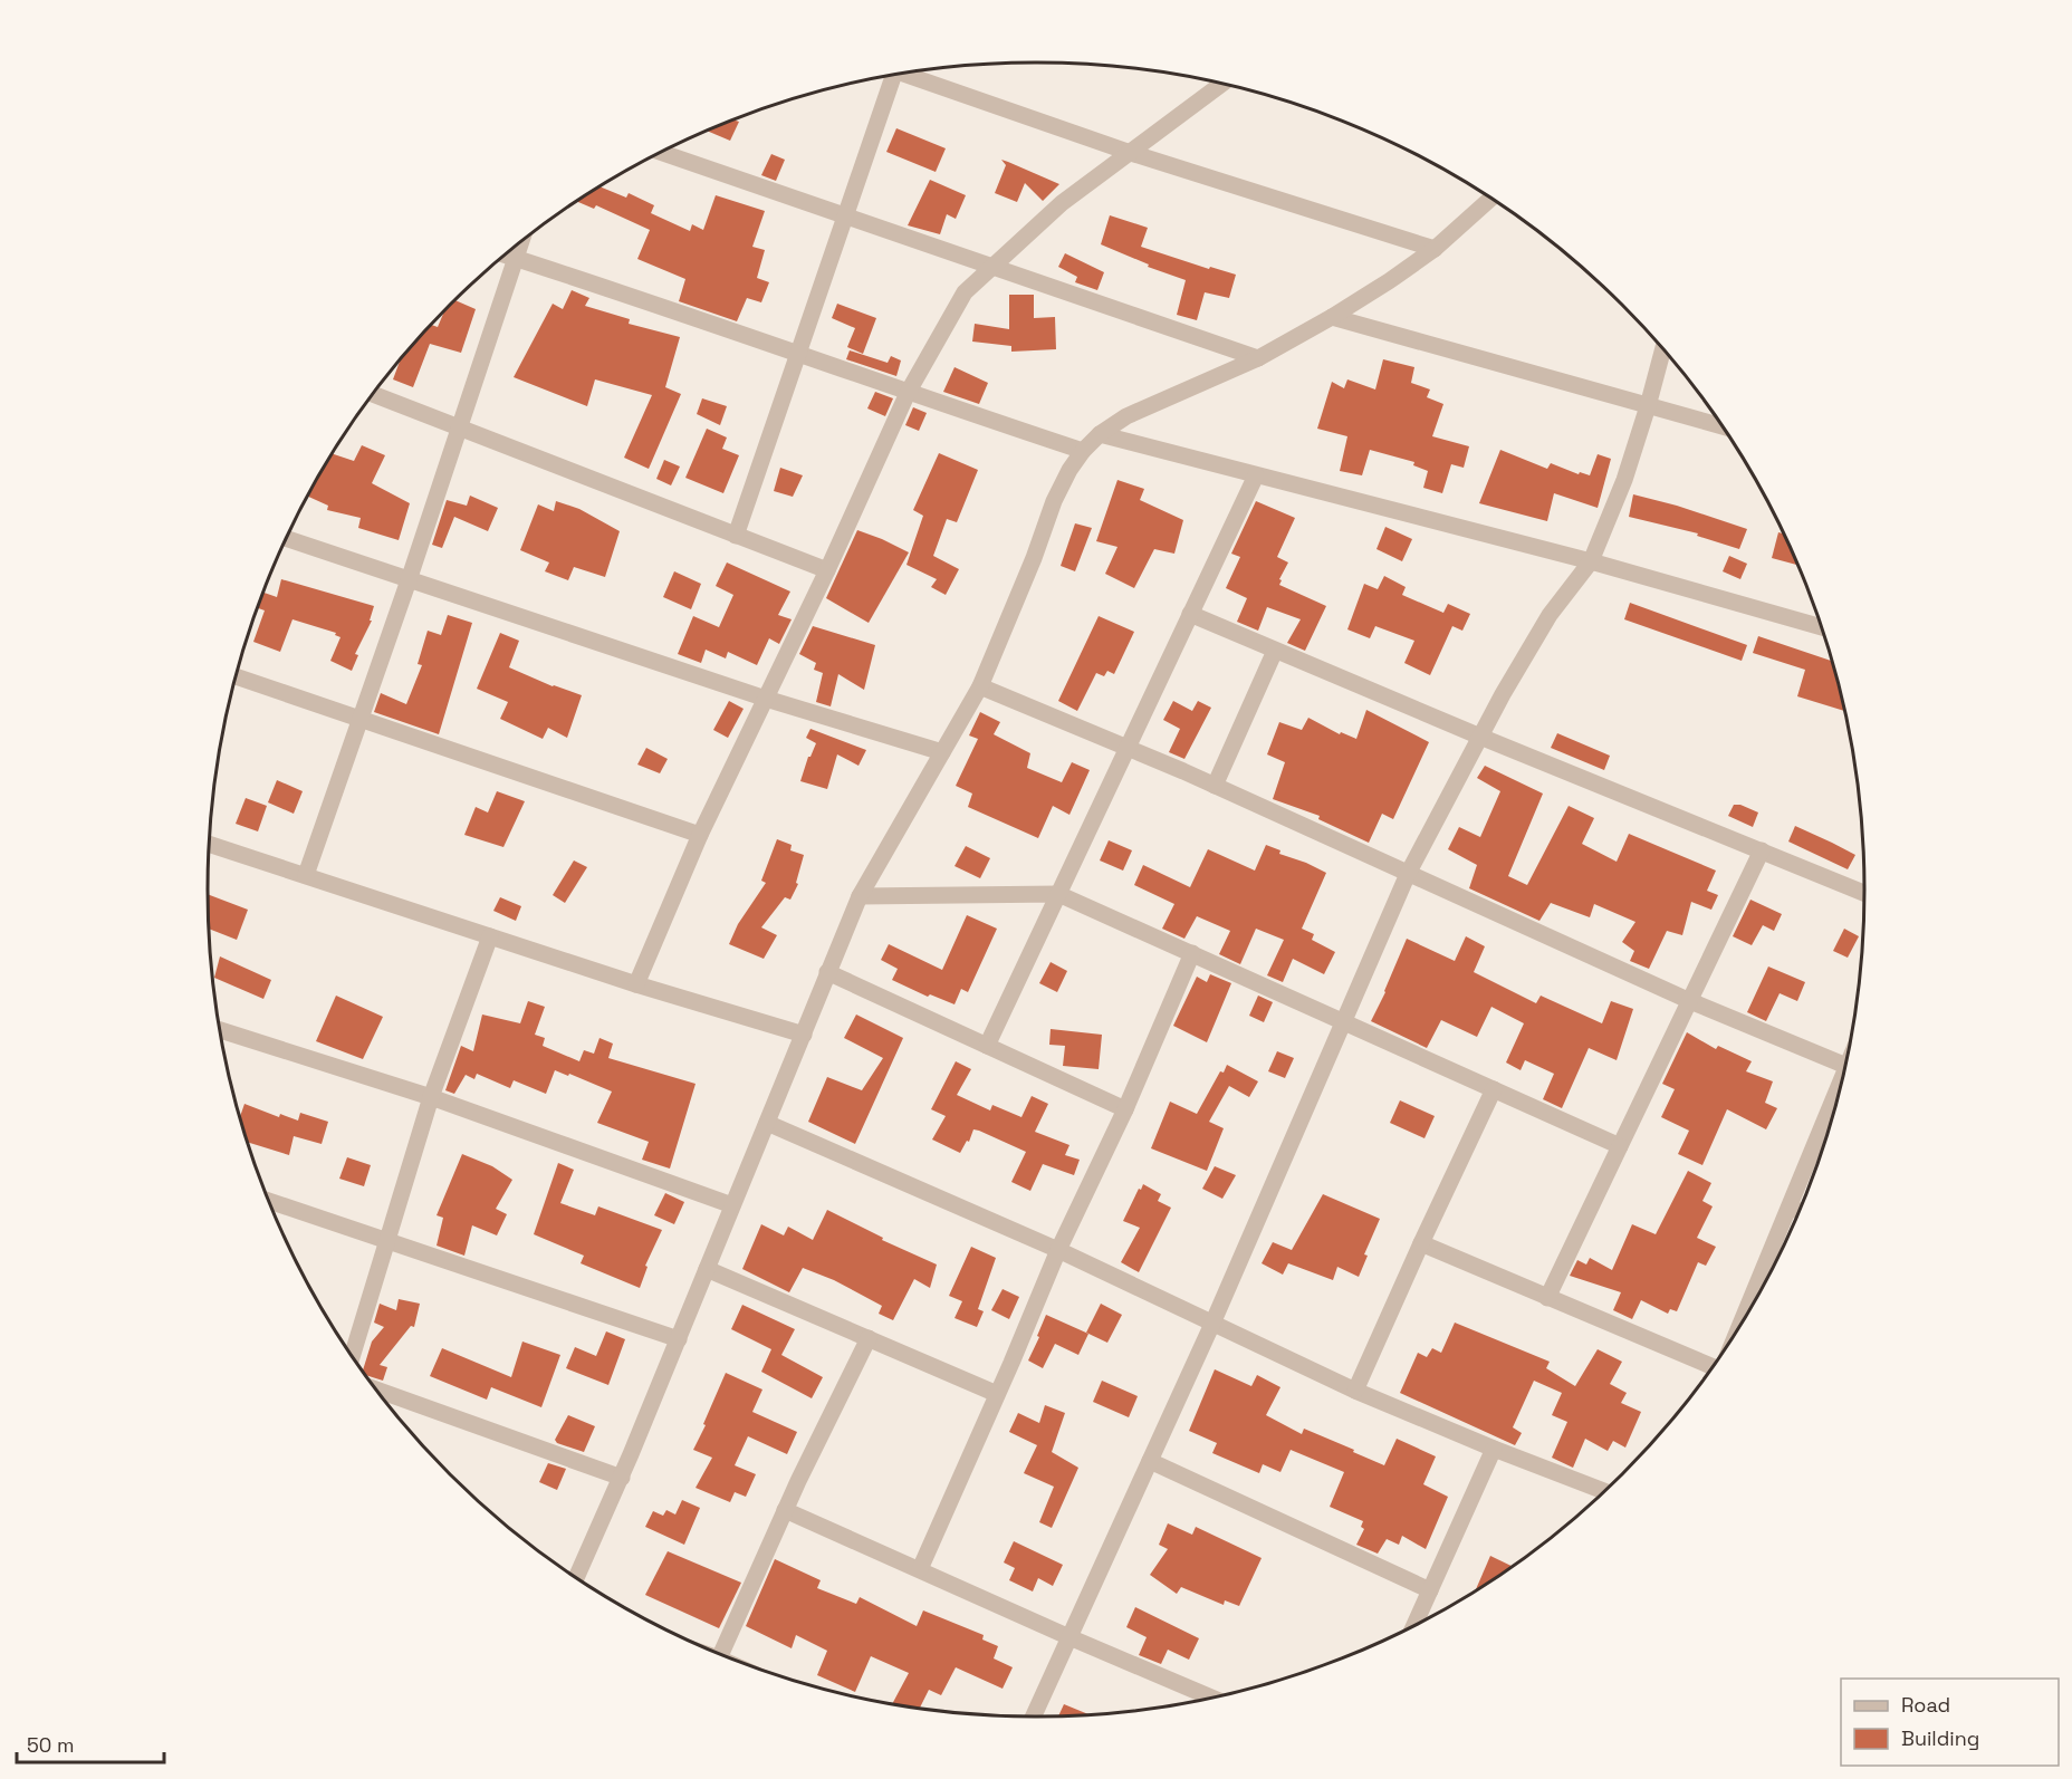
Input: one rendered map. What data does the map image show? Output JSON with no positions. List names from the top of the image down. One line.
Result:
{"legend":["Road","Building"],"scale_bar":"50 m"}
